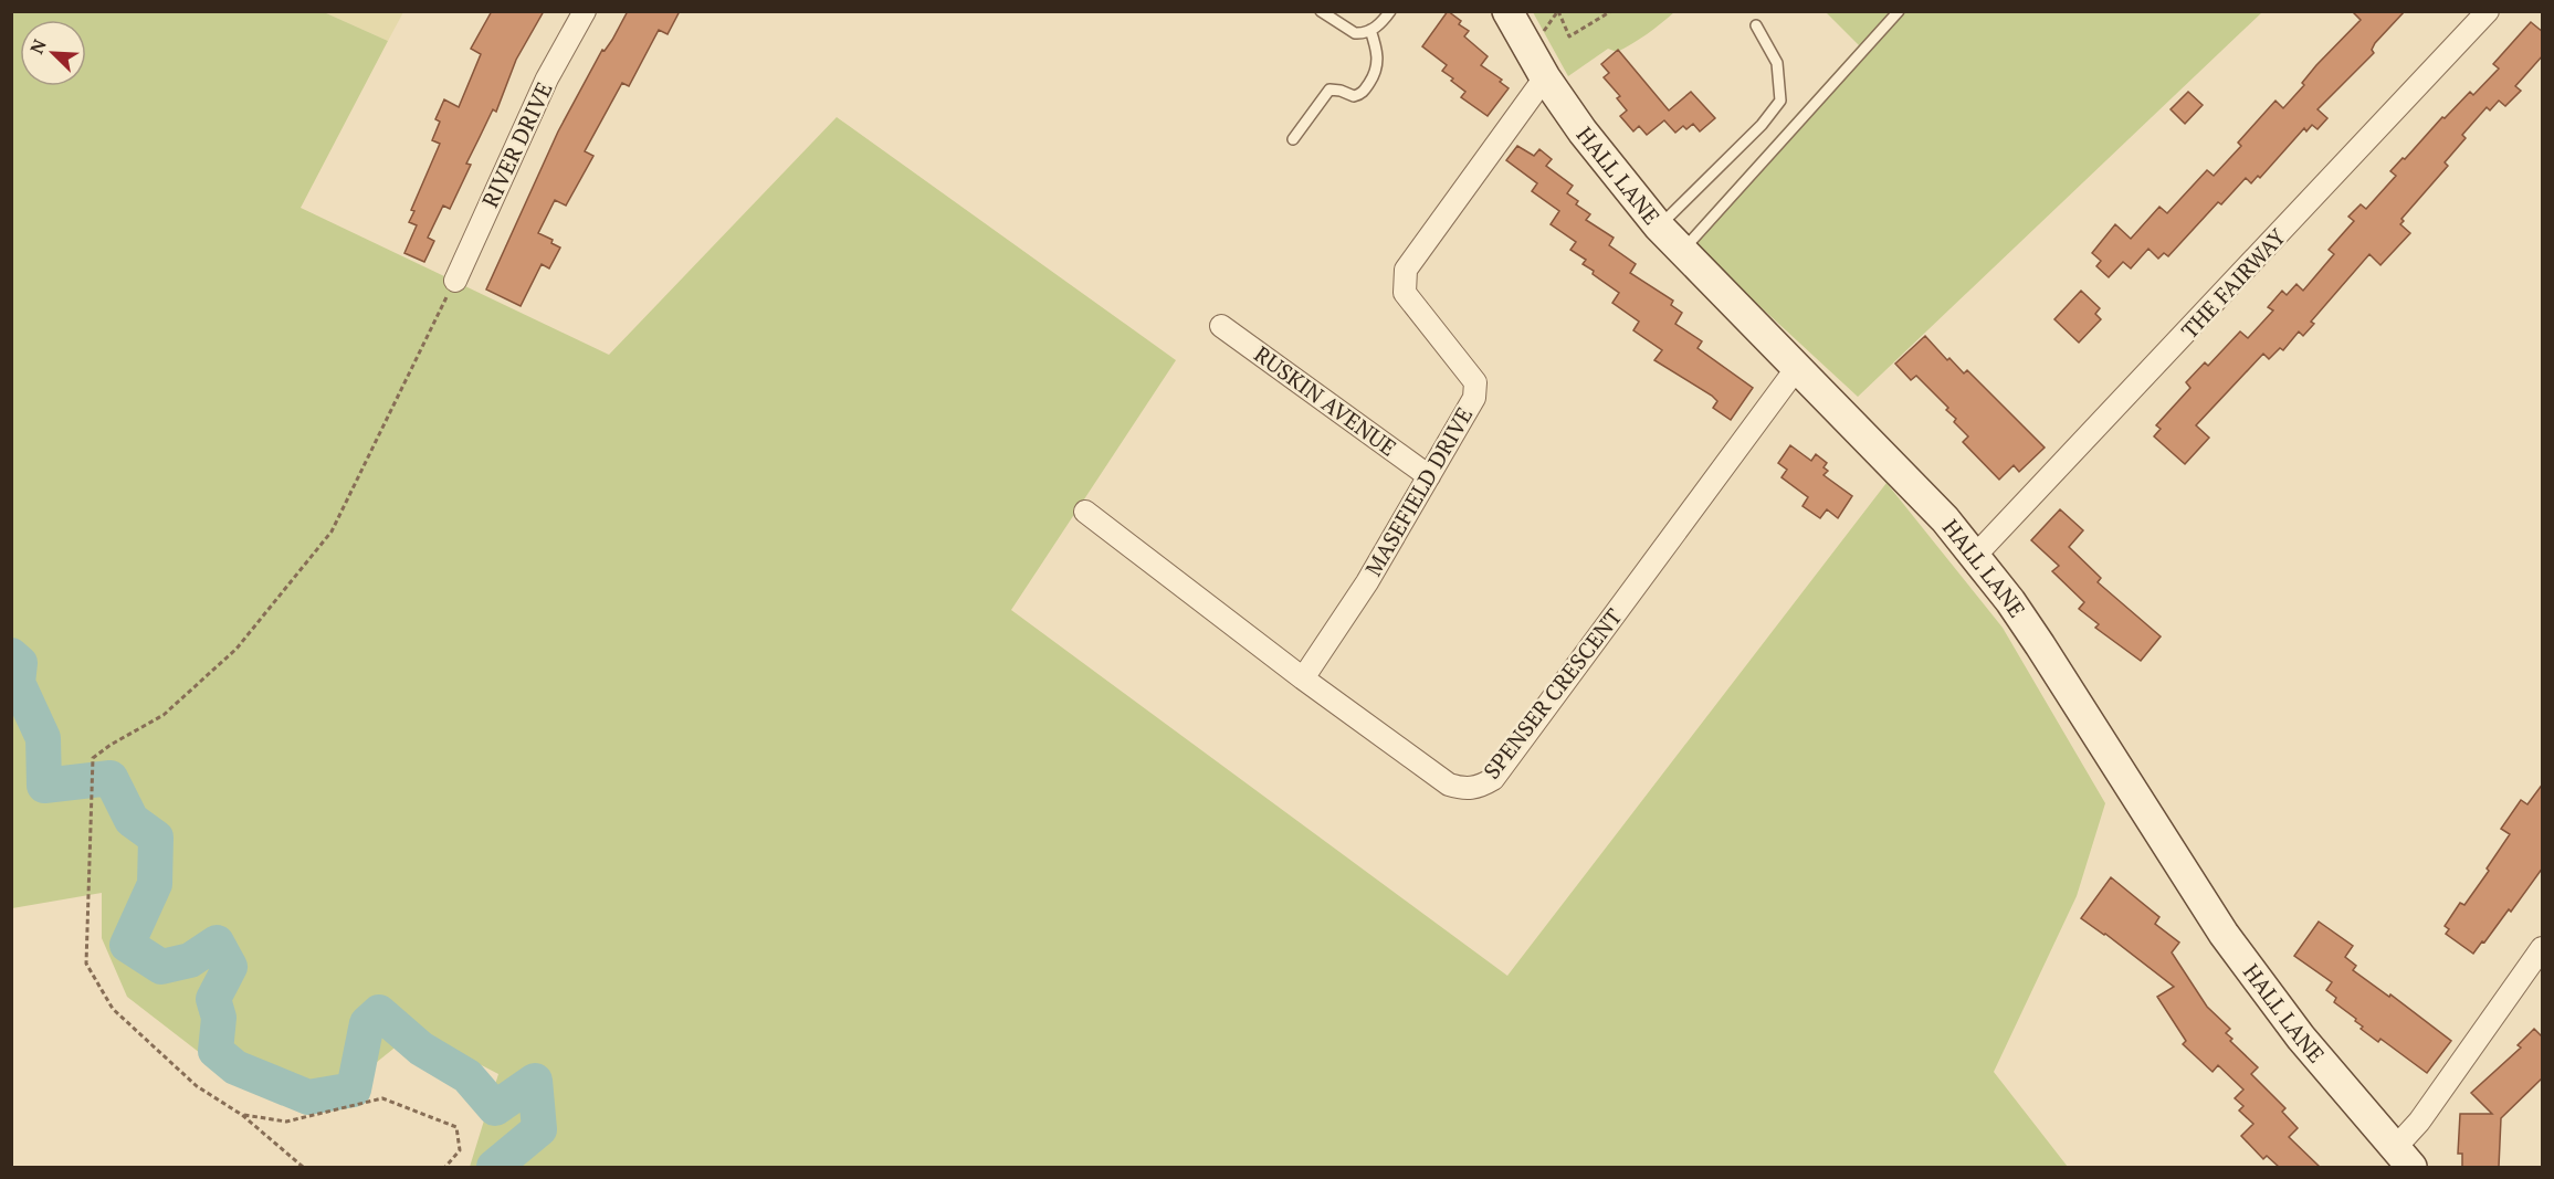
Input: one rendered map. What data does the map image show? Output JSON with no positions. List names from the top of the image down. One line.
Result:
{"streets":{"street":["RIVER DRIVE","HALL LANE","THE FAIRWAY","RUSKIN AVENUE","MASEFIELD DRIVE","SPENSER CRESCENT"]},"crossings":[["HALL LANE","THE FAIRWAY"],["HALL LANE","MASEFIELD DRIVE"],["HALL LANE","SPENSER CRESCENT"],["RUSKIN AVENUE","MASEFIELD DRIVE"],["MASEFIELD DRIVE","SPENSER CRESCENT"]],"north":"top left"}
